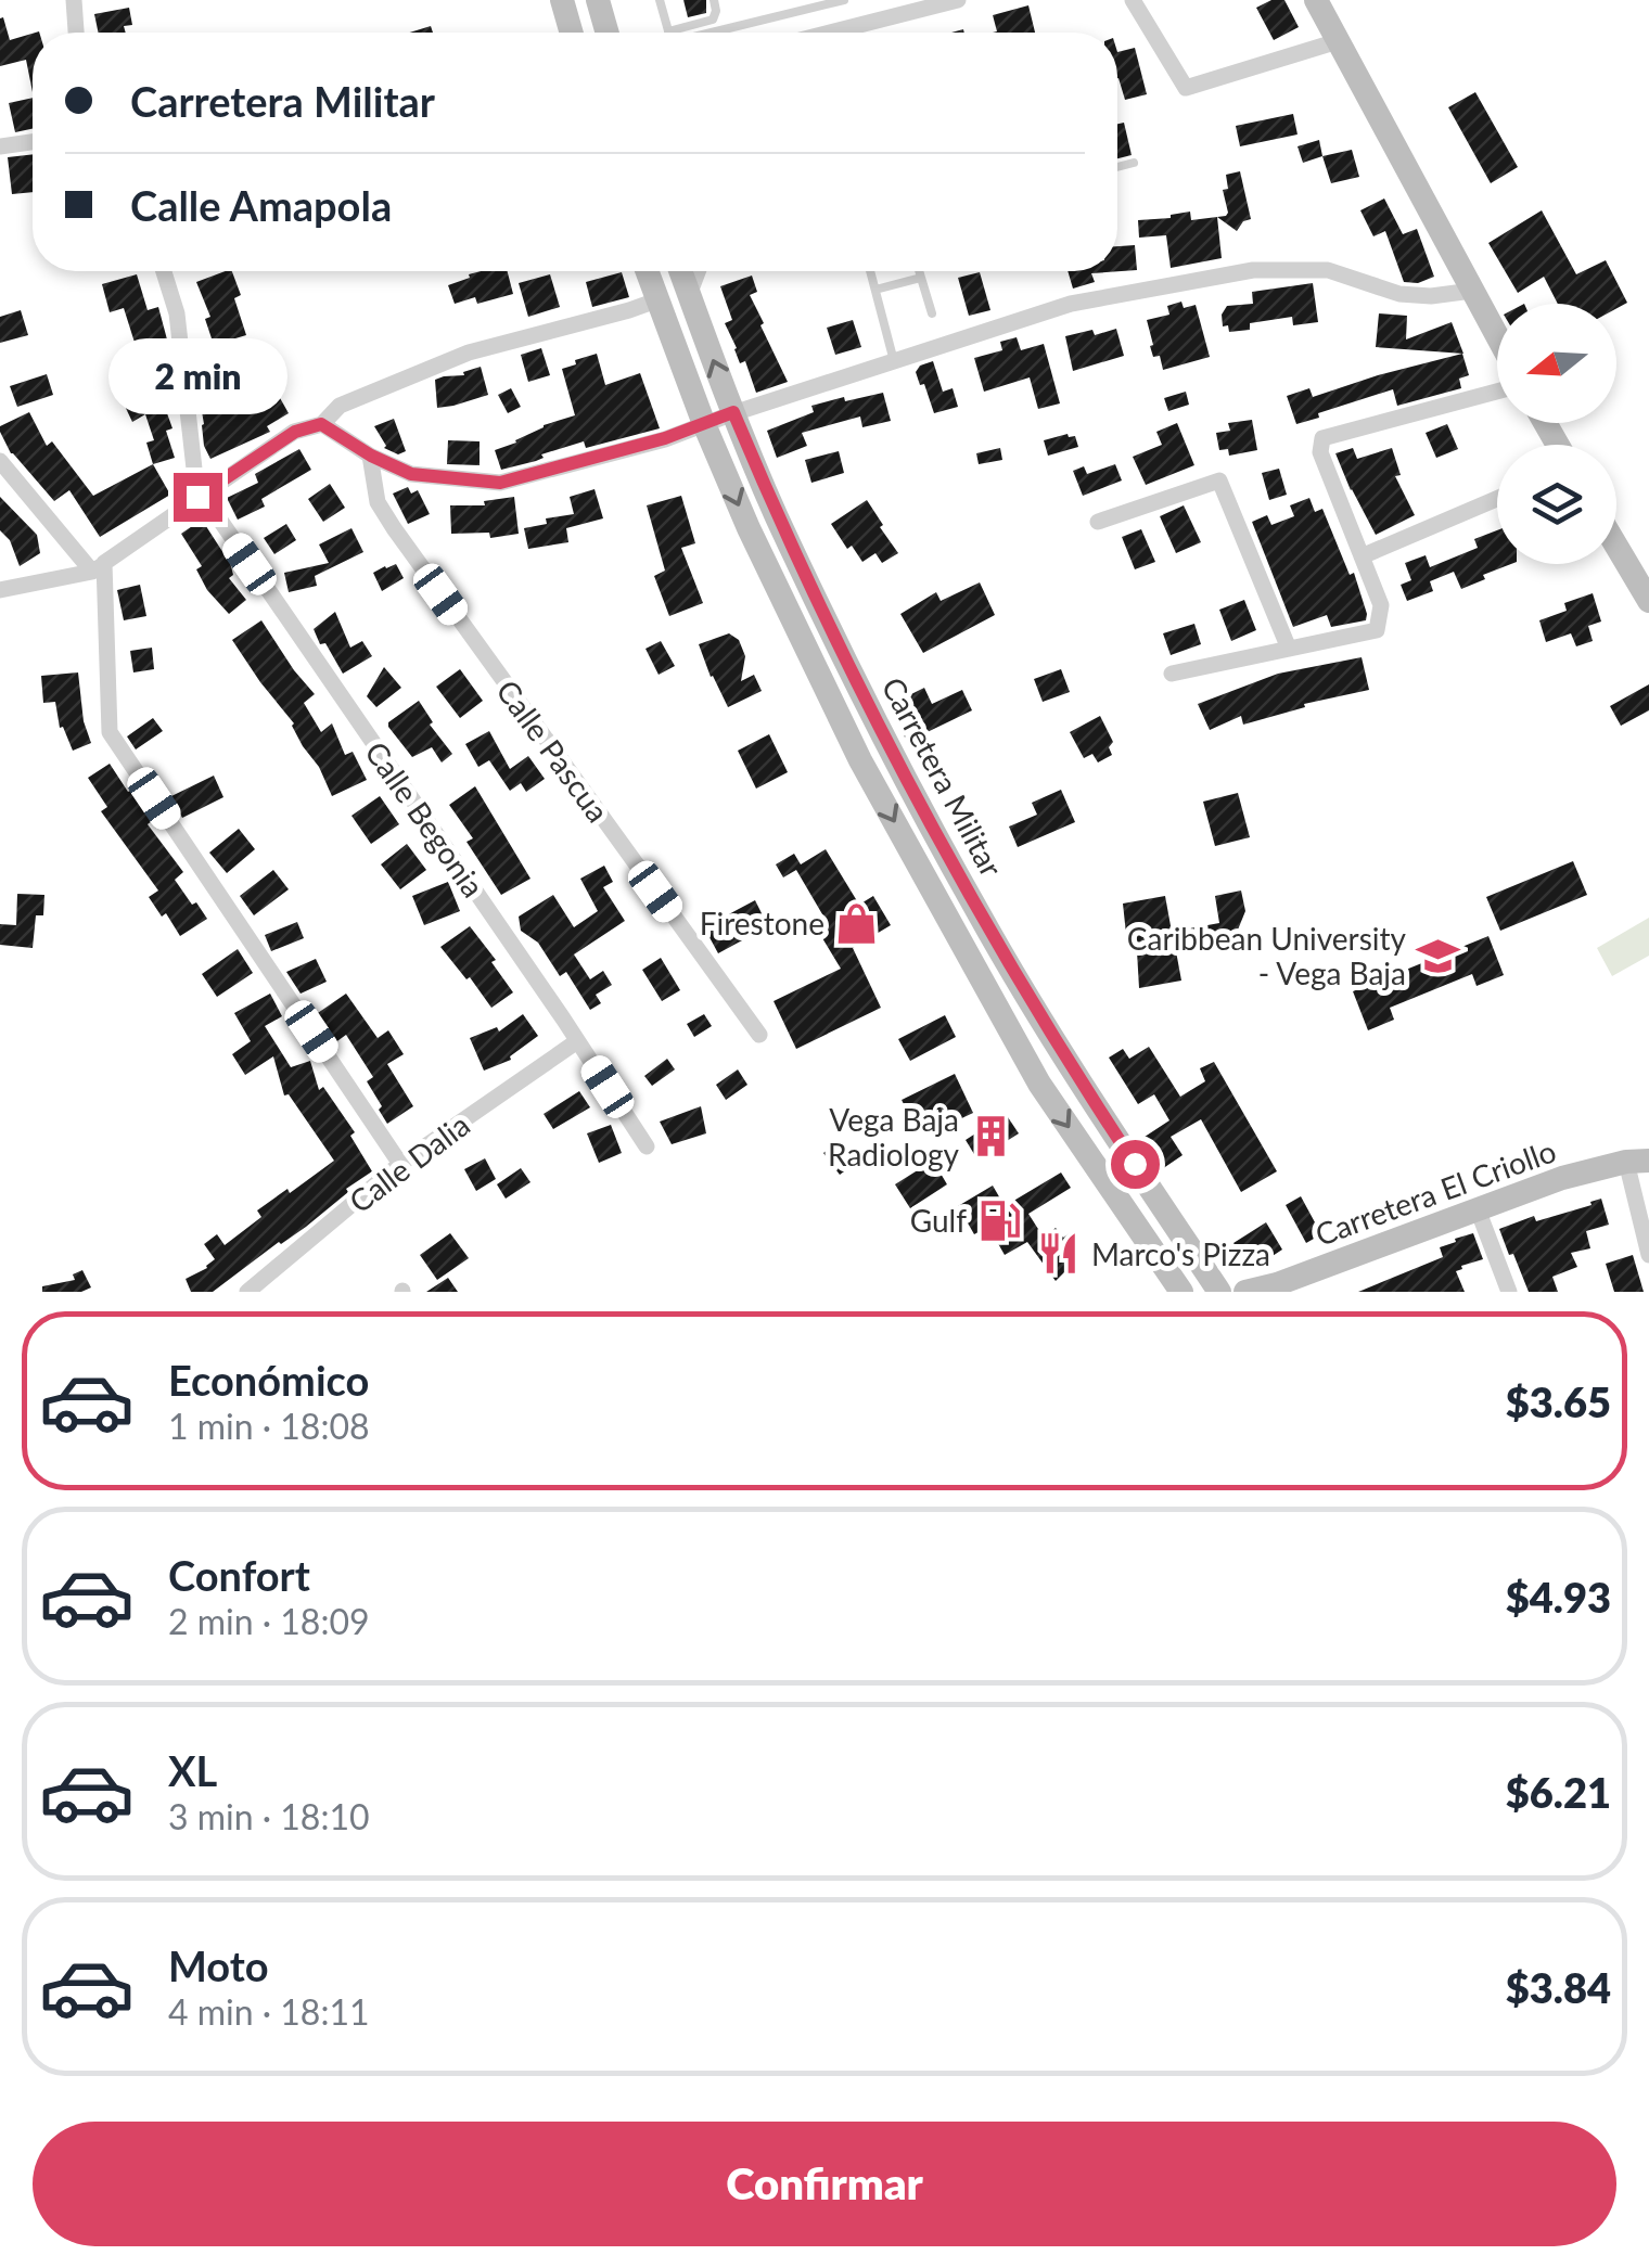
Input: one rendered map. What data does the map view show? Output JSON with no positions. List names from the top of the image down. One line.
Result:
{"streets":{"main road":["Carretera Militar","Carretera El Criollo"],"street":["Calle Pascua","Calle Begonia","Calle Dalia"]},"crossings":[["Calle Begonia","Calle Dalia"]],"places":{"shop":["Firestone"],"school or university":["Caribbean University - Vega Baja"],"building":["Vega Baja Radiology"],"fuel station":["Gulf"],"restaurant":["Marco's Pizza"]},"north":"left","page":{"banner":["Carretera Militar","Calle Amapola"],"bubble":"2 min","list":[{"name":"Económico","note":"1 min · 18:08","value":"$3.65"},{"name":"Confort","note":"2 min · 18:09","value":"$4.93"},{"name":"XL","note":"3 min · 18:10","value":"$6.21"},{"name":"Moto","note":"4 min · 18:11","value":"$3.84"}],"buttons":"Confirmar"}}
